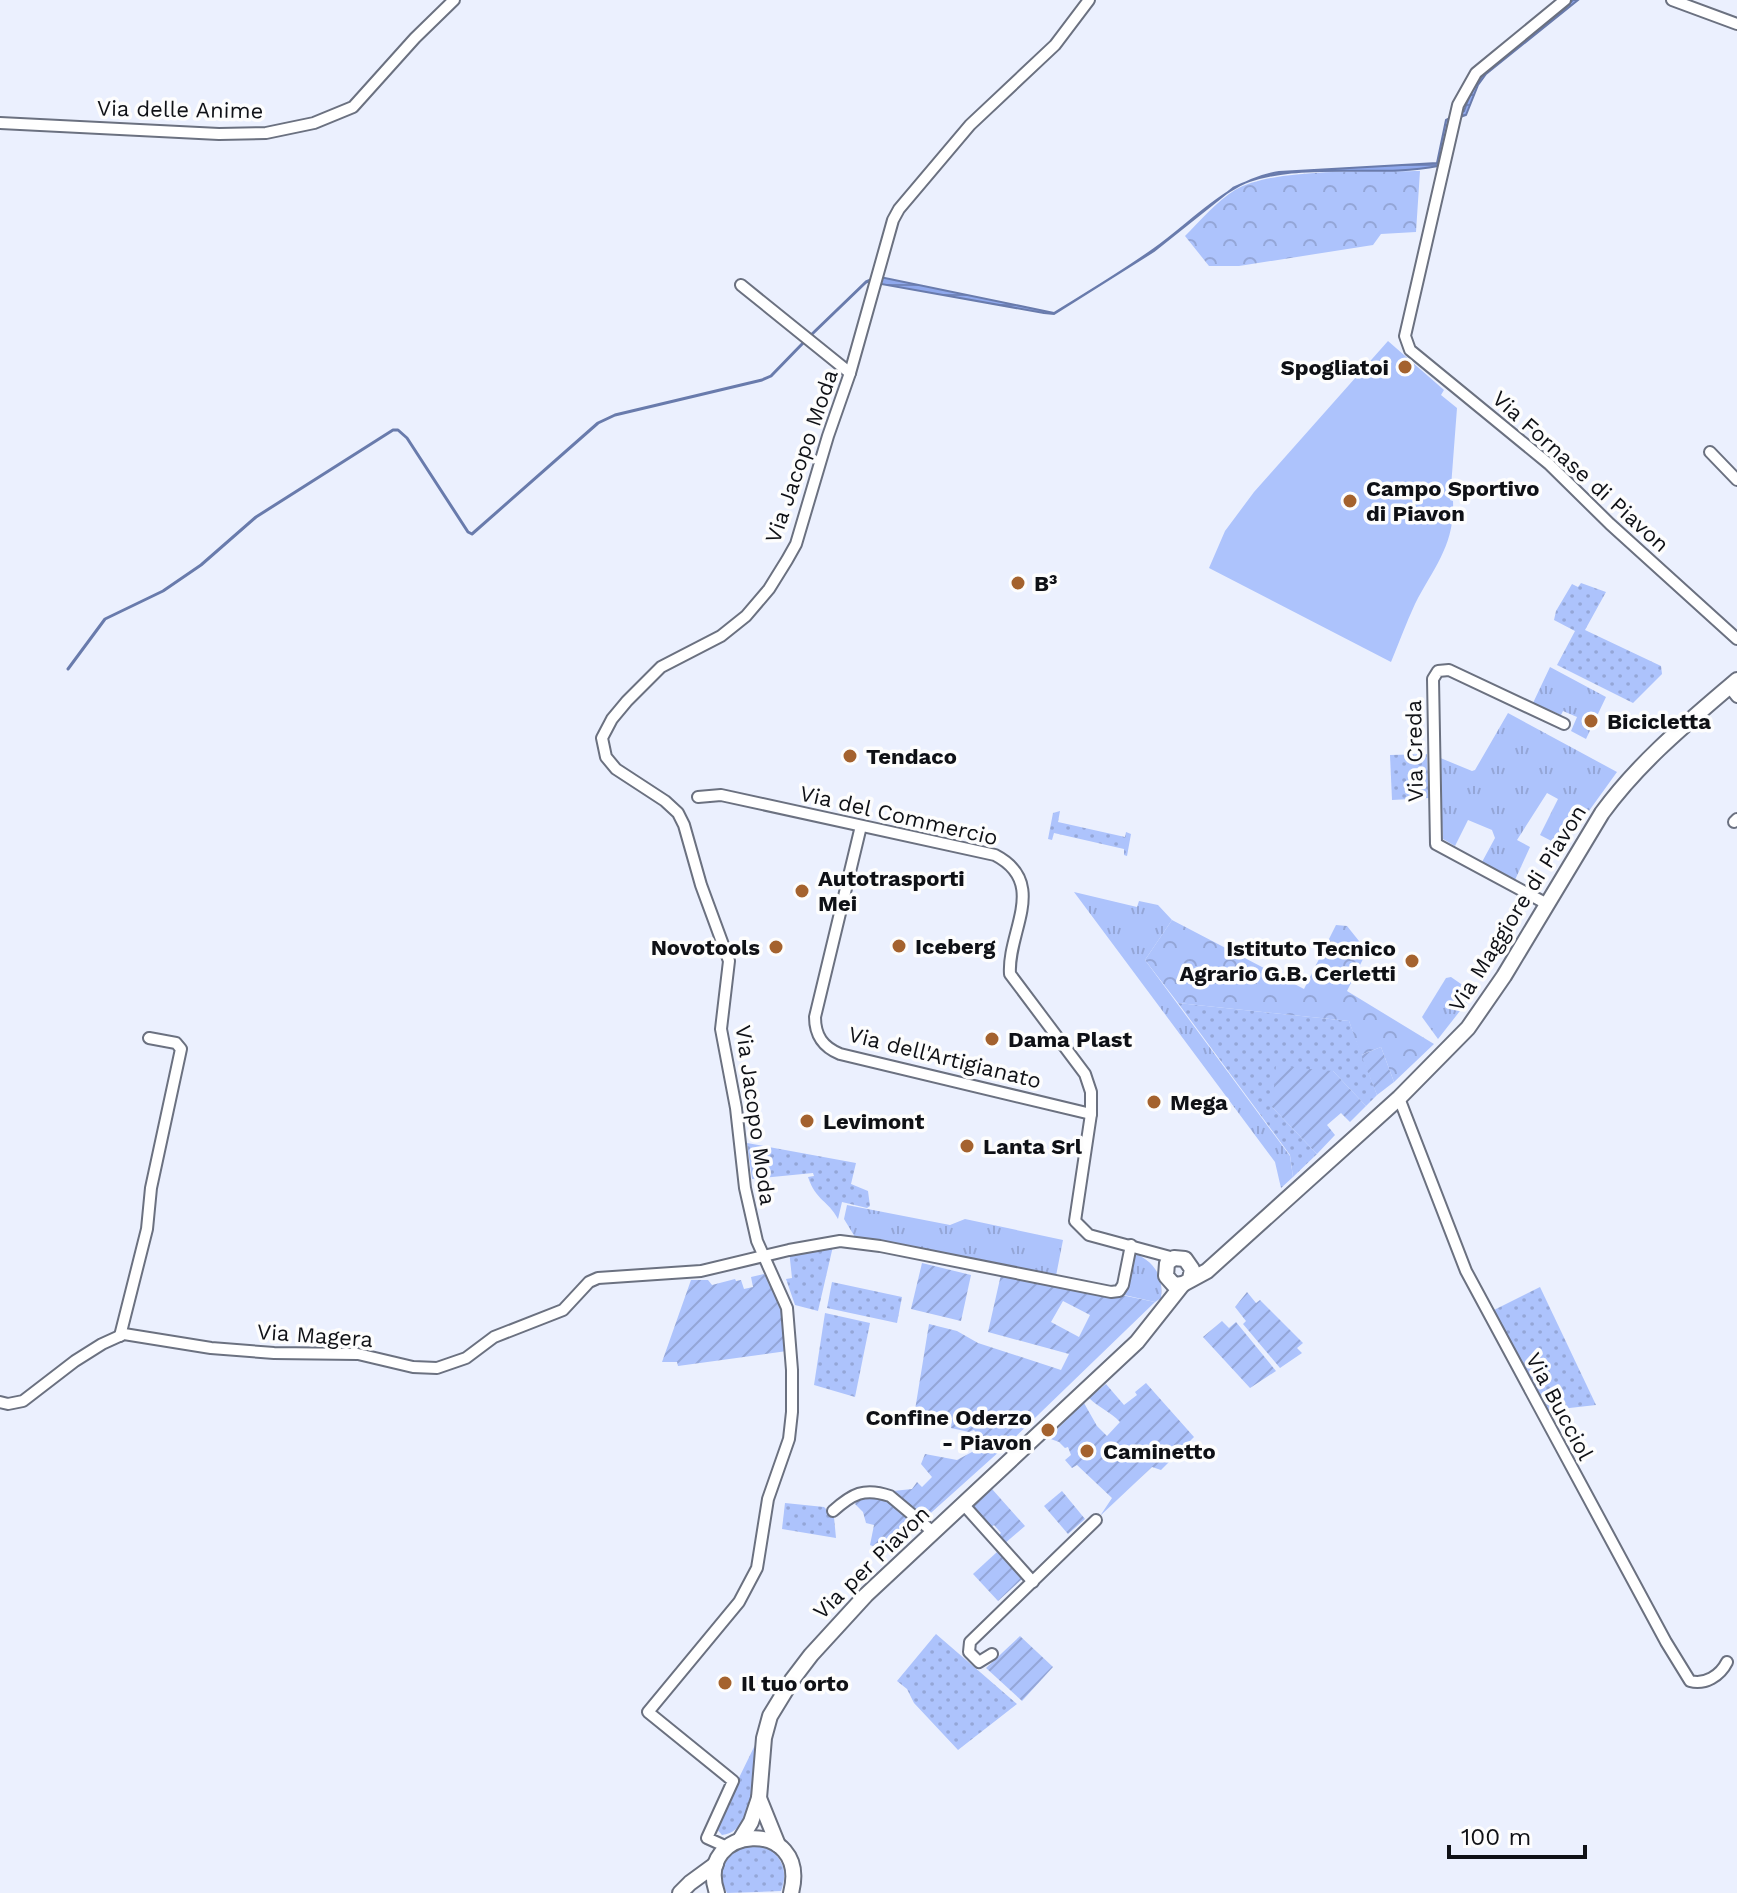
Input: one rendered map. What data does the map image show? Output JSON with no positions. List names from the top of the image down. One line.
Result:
{"streets":{"main road":["Via Maggiore di Piavon","Via per Piavon"],"street":["Via delle Anime","Via Jacopo Moda","Via Fornase di Piavon","Via Creda","Via del Commercio","Via dell'Artigianato","Via Magera","Via Bucciol"]},"crossings":[["Via Jacopo Moda","Via Magera"],["Via Jacopo Moda","Via per Piavon"],["Via Creda","Via Maggiore di Piavon"],["Via del Commercio","Via Maggiore di Piavon"],["Via del Commercio","Via dell'Artigianato"],["Via del Commercio","Via per Piavon"],["Via Maggiore di Piavon","Via Bucciol"],["Via Maggiore di Piavon","Via per Piavon"]],"places":["Spogliatoi","Campo Sportivo di Piavon","B³","Bicicletta","Tendaco","Autotrasporti Mei","Iceberg","Novotools","Istituto Tecnico Agrario G.B. Cerletti","Dama Plast","Mega","Levimont","Lanta Srl","Confine Oderzo - Piavon","Caminetto","Il tuo orto"],"scale_bar":"100 m"}
